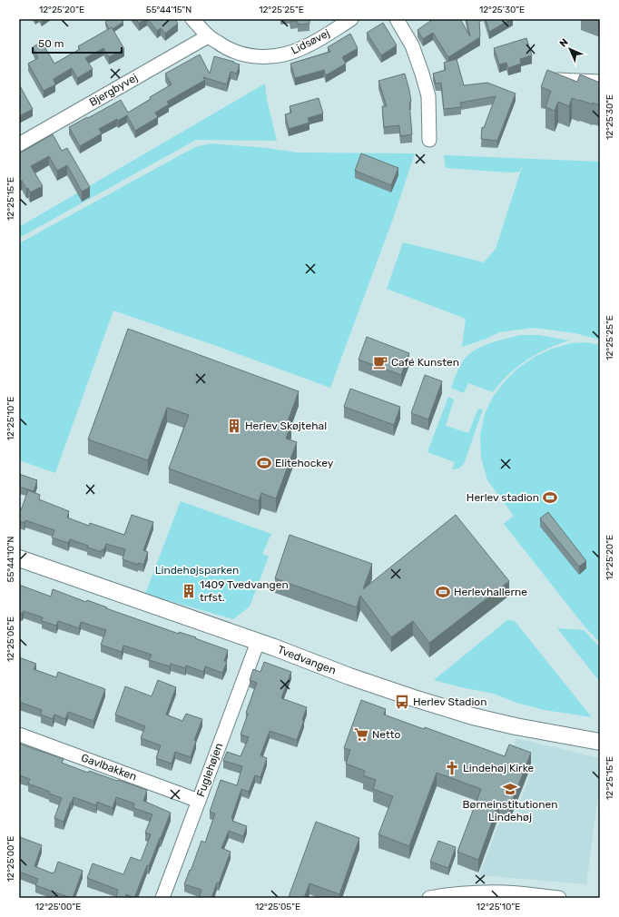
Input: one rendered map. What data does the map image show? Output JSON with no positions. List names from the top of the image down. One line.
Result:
{"streets":{"street":["Lidsøvej","Bjergbyvej","Tvedvangen","Gavlbakken","Fuglehøjen"]},"crossings":[["Lidsøvej","Bjergbyvej"],["Tvedvangen","Fuglehøjen"],["Gavlbakken","Fuglehøjen"]],"parks":["Lindehøjsparken"],"places":{"cafe":["Café Kunsten"],"building":["Herlev Skøjtehal","1409 Tvedvangen trfst."],"sports":["Elitehockey","Herlev stadion","Herlevhallerne"],"bus stop":["Herlev Stadion"],"supermarket":["Netto"],"church":["Lindehøj Kirke"],"school or university":["Børneinstitutionen Lindehøj"]},"scale_bar":"50 m","north":"top left","coordinates":["12°25'20\"E","55°44'15\"N","12°25'25\"E","12°25'30\"E","12°25'15\"E","12°25'10\"E","55°44'10\"N","12°25'05\"E","12°25'00\"E"]}
